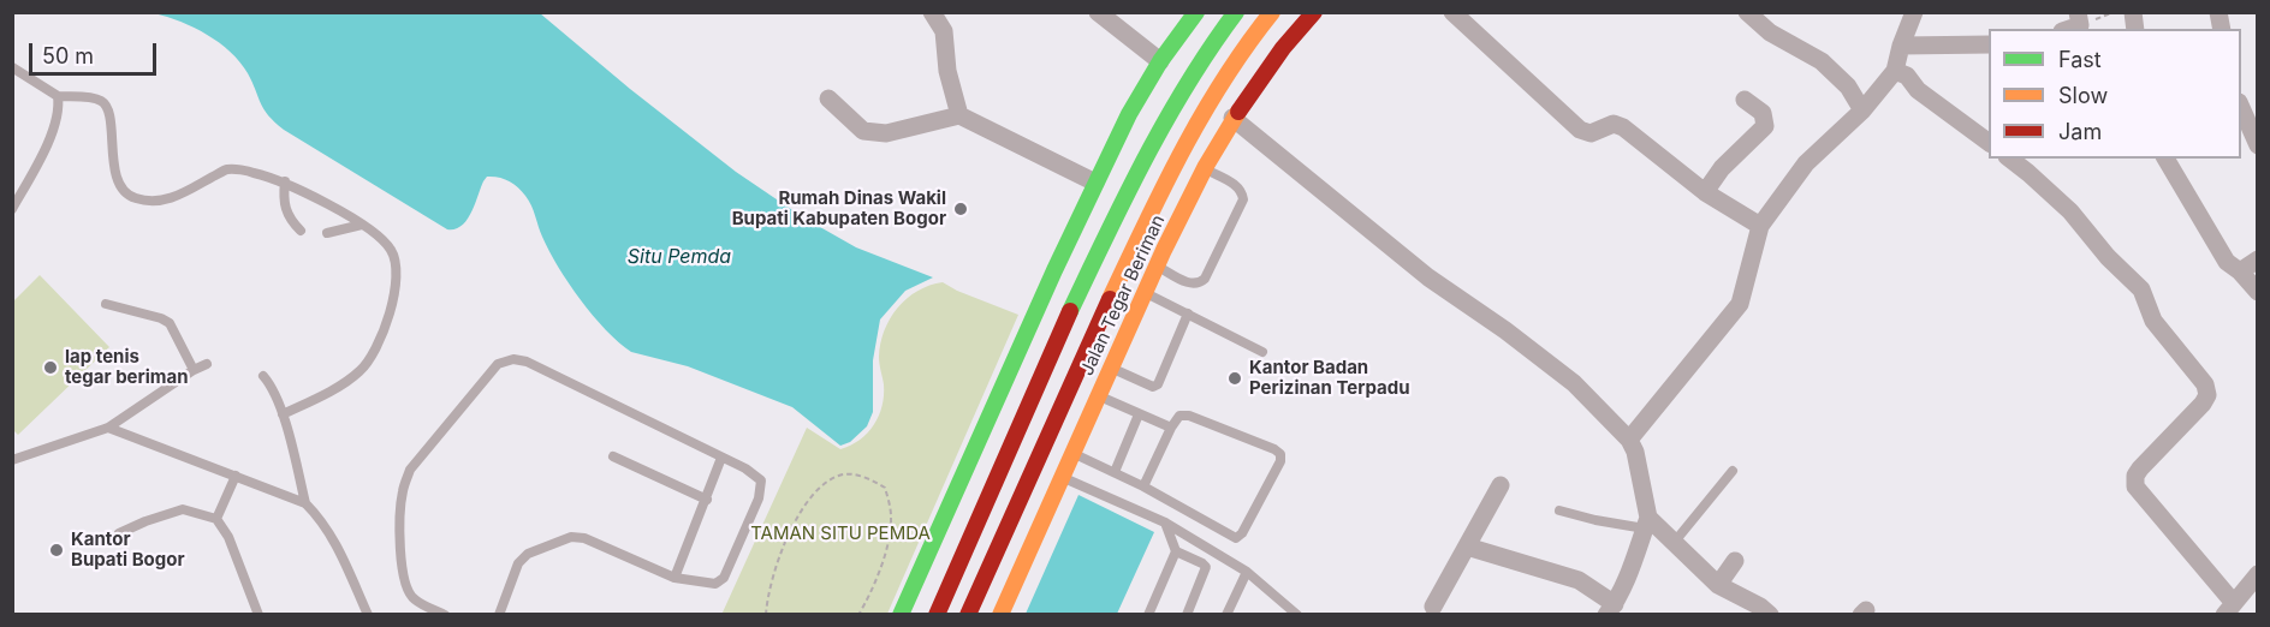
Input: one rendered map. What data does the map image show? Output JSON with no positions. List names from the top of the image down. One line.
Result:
{"streets":{"main road":["Jalan Tegar Beriman"]},"water":["Situ Pemda"],"parks":["TAMAN SITU PEMDA"],"places":["Rumah Dinas Wakil Bupati Kabupaten Bogor","lap tenis tegar beriman","Kantor Badan Perizinan Terpadu","Kantor Bupati Bogor"],"legend":["Fast","Slow","Jam"],"scale_bar":"50 m"}
